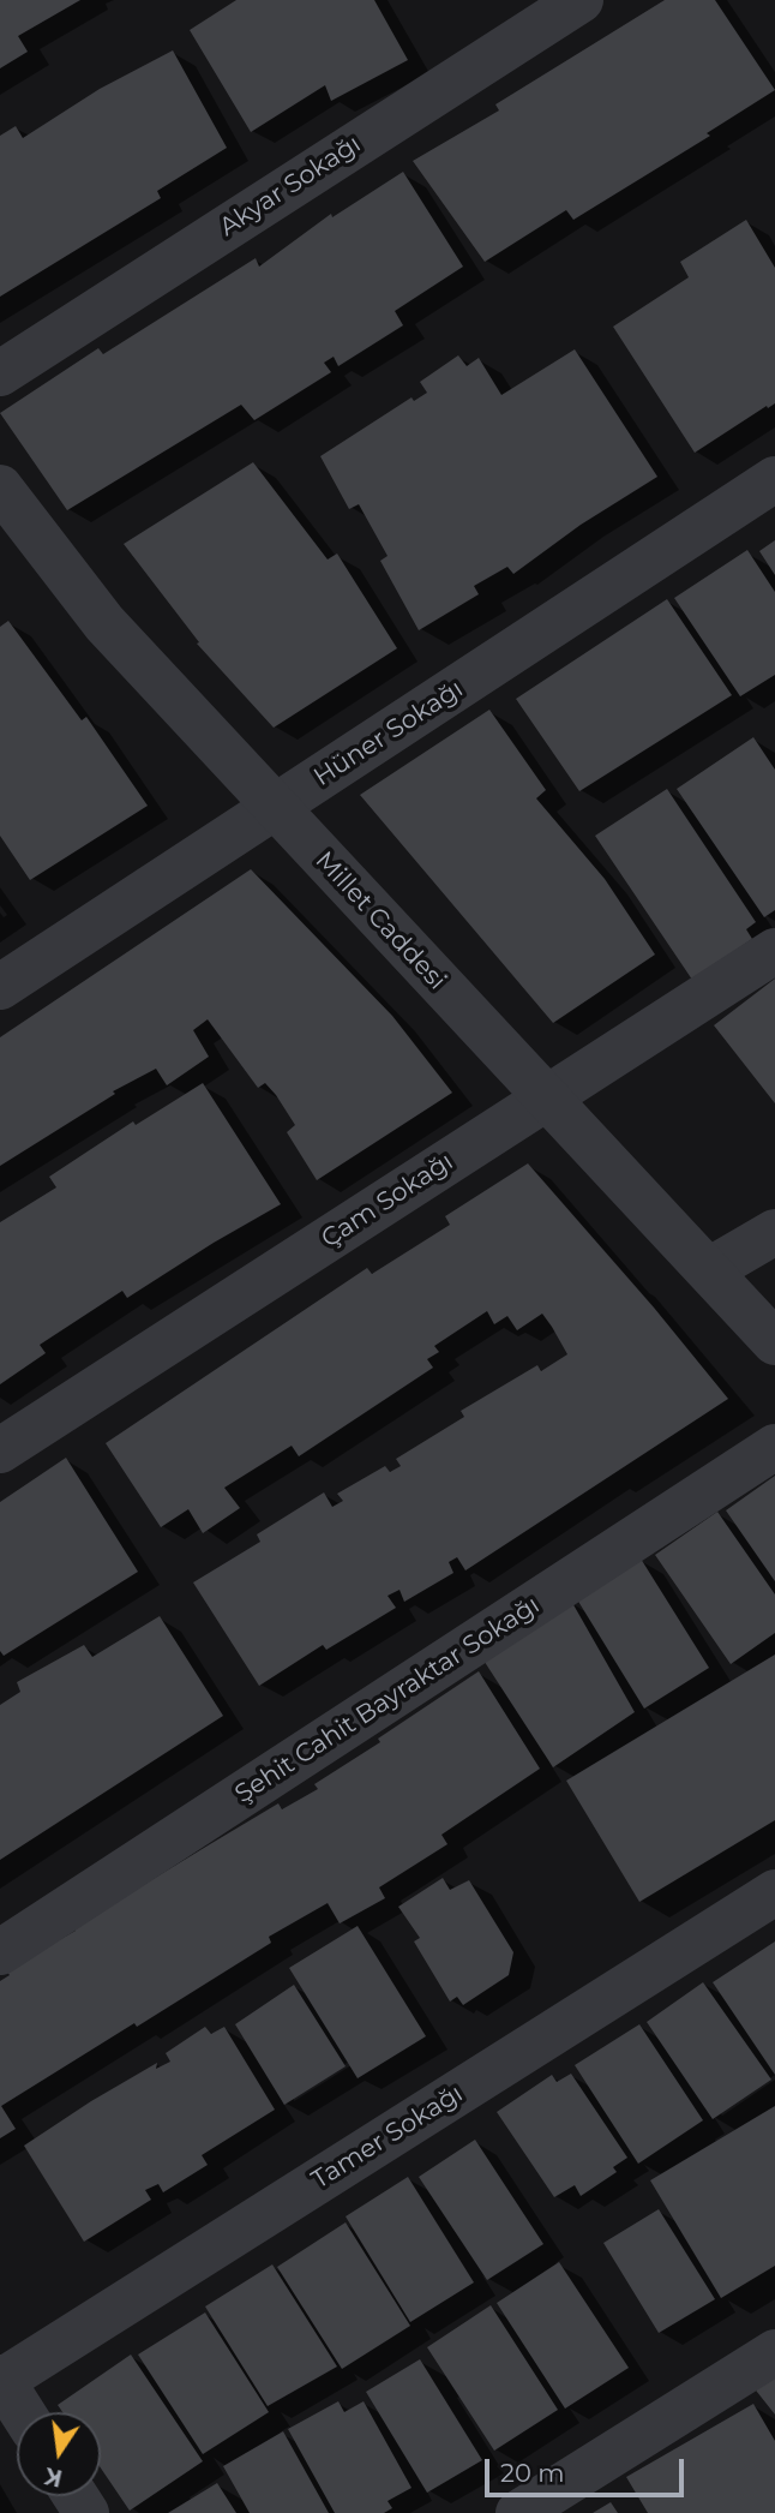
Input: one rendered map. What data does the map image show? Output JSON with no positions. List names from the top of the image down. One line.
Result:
{"streets":{"street":["Akyar Sokağı","Hüner Sokağı","Millet Caddesi","Çam Sokağı","Şehit Cahit Bayraktar Sokağı","Tamer Sokağı"]},"crossings":[["Hüner Sokağı","Millet Caddesi"],["Millet Caddesi","Çam Sokağı"]],"scale_bar":"20 m","north":"bottom"}
